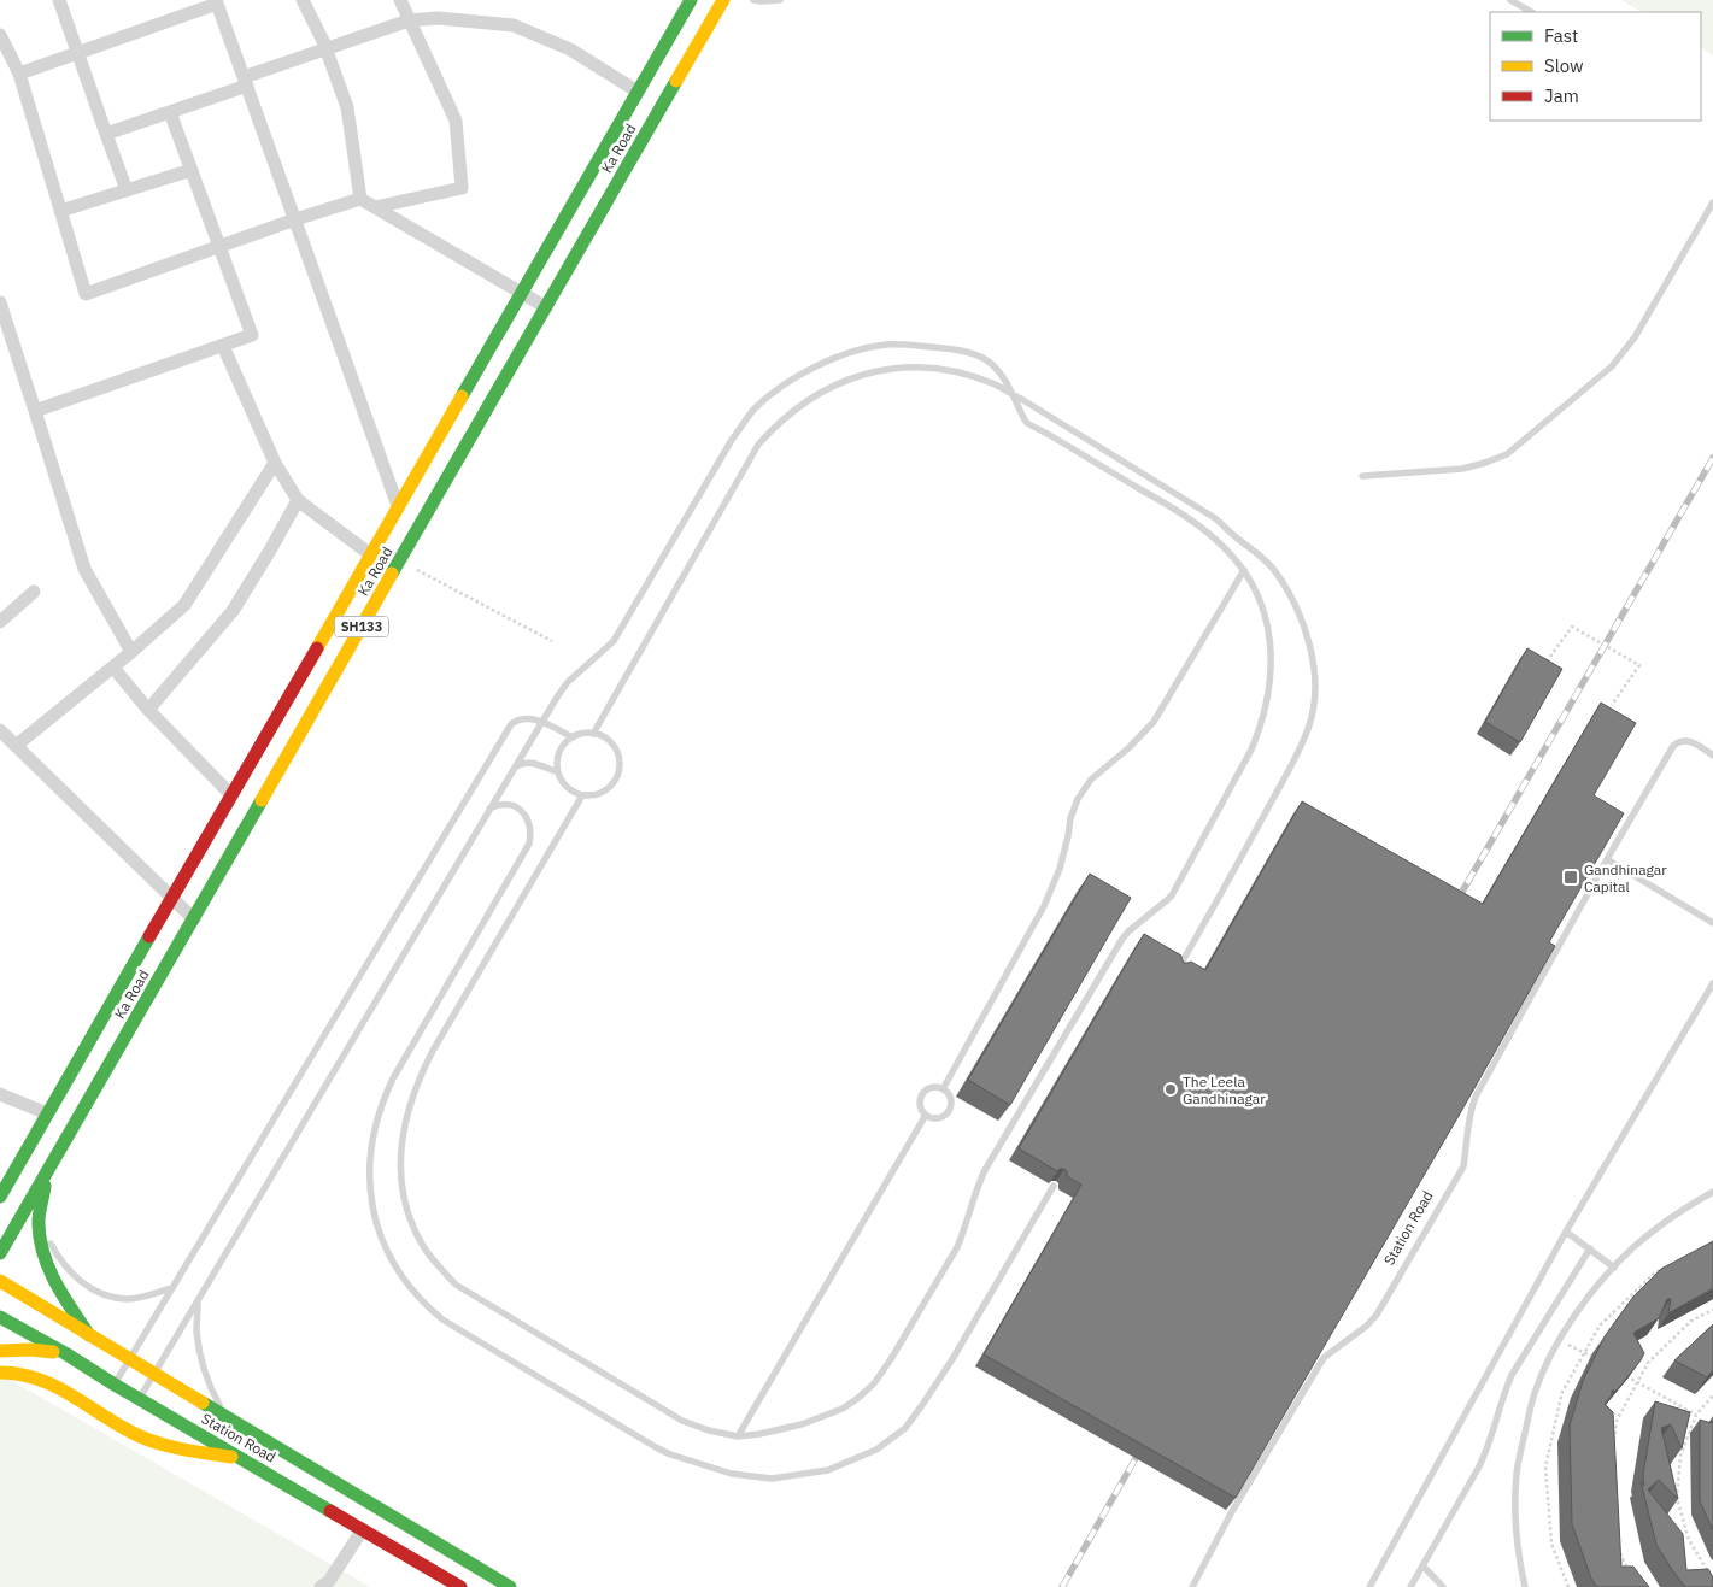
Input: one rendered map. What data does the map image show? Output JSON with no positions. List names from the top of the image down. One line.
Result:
{"streets":{"main road":["Ka Road","SH133","Station Road"]},"places":{"transit":["Gandhinagar Capital"],"other":["The Leela Gandhinagar"]},"legend":["Fast","Slow","Jam"]}
